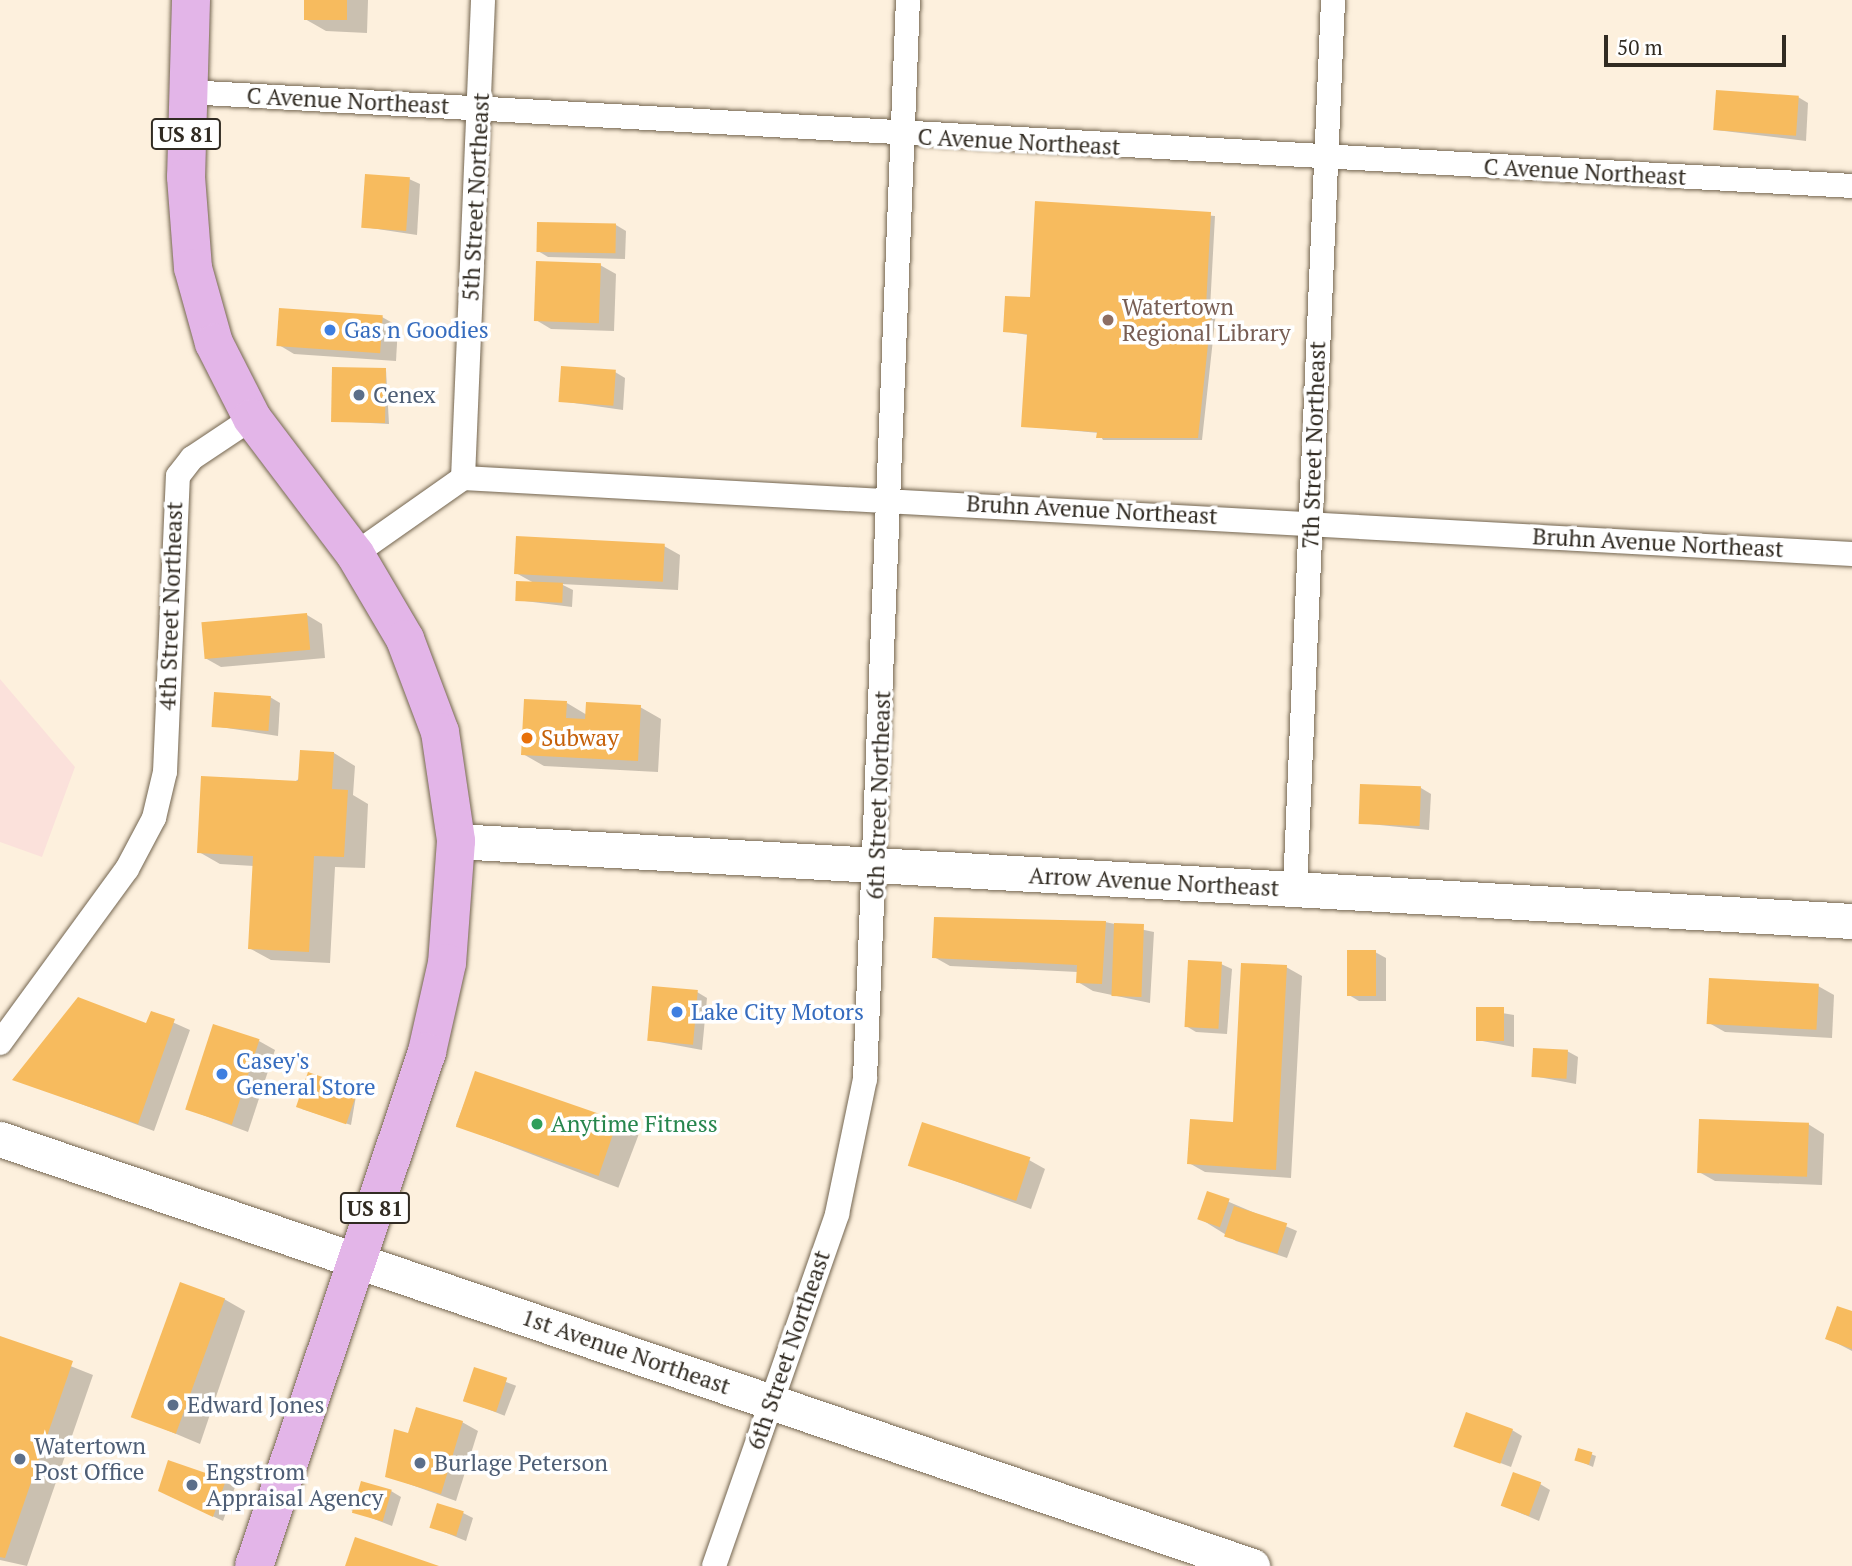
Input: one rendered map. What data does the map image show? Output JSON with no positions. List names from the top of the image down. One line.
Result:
{"streets":{"main road":["US 81"],"street":["C Avenue Northeast","5th Street Northeast","7th Street Northeast","Bruhn Avenue Northeast","4th Street Northeast","6th Street Northeast","Arrow Avenue Northeast","1st Avenue Northeast"]},"crossings":[["C Avenue Northeast","US 81"],["C Avenue Northeast","5th Street Northeast"],["C Avenue Northeast","7th Street Northeast"],["C Avenue Northeast","6th Street Northeast"],["US 81","4th Street Northeast"],["US 81","Arrow Avenue Northeast"],["US 81","1st Avenue Northeast"],["5th Street Northeast","Bruhn Avenue Northeast"],["7th Street Northeast","Bruhn Avenue Northeast"],["7th Street Northeast","Arrow Avenue Northeast"],["Bruhn Avenue Northeast","6th Street Northeast"],["6th Street Northeast","Arrow Avenue Northeast"],["6th Street Northeast","1st Avenue Northeast"]],"places":["Watertown Regional Library","Gas n Goodies","Cenex","Subway","Lake City Motors","Casey's General Store","Anytime Fitness","Edward Jones","Watertown Post Office","Burlage Peterson","Engstrom Appraisal Agency"],"scale_bar":"50 m"}
